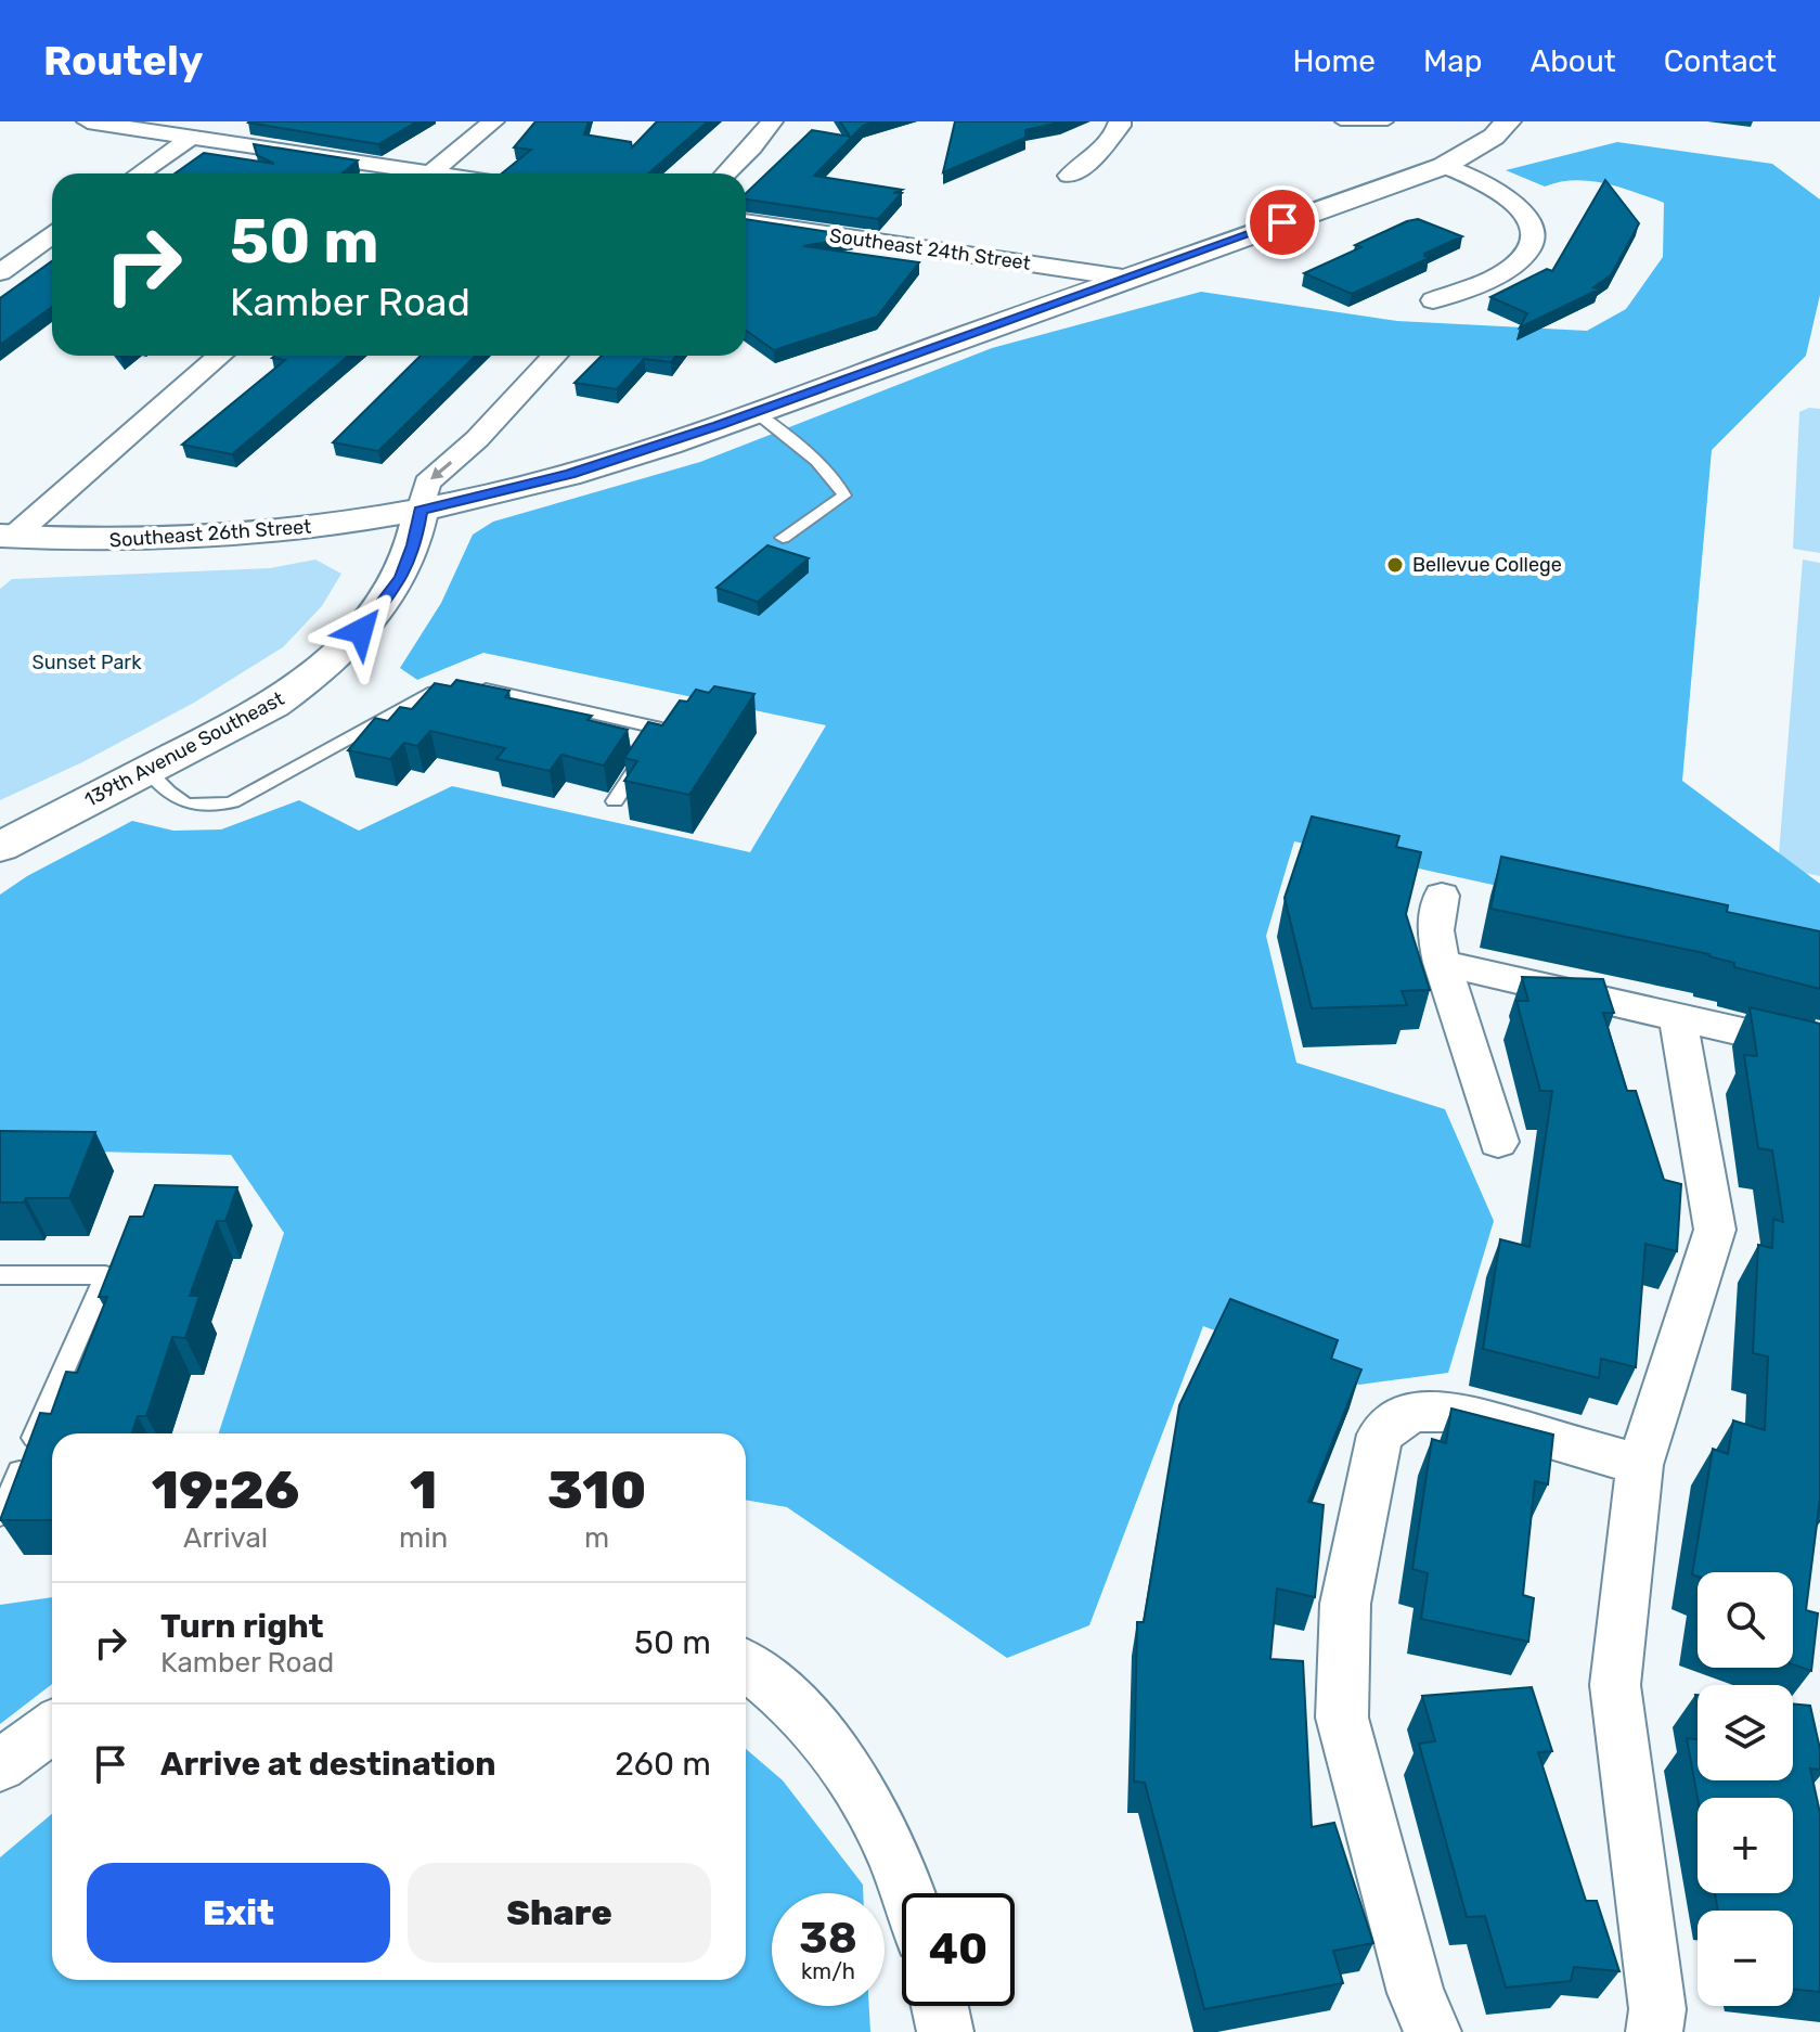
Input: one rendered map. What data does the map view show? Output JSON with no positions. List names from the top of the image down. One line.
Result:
{"streets":{"street":["Southeast 24th Street","Southeast 26th Street","139th Avenue Southeast"]},"crossings":[["Southeast 24th Street","Southeast 26th Street"],["Southeast 26th Street","139th Avenue Southeast"]],"parks":["Sunset Park"],"places":["Bellevue College"],"page":{"header":"Routely","nav":["Home","Map","About","Contact"],"turn":["50 m","Kamber Road"],"eta":["19:26","Arrival","1","min","310","m"],"map_buttons":["+","−"],"list":[{"name":"Turn right","note":"Kamber Road","value":"50 m"},{"name":"Arrive at destination","value":"260 m"}],"buttons":["Exit","Share"],"speed":"38 km/h","limit":"40"}}
